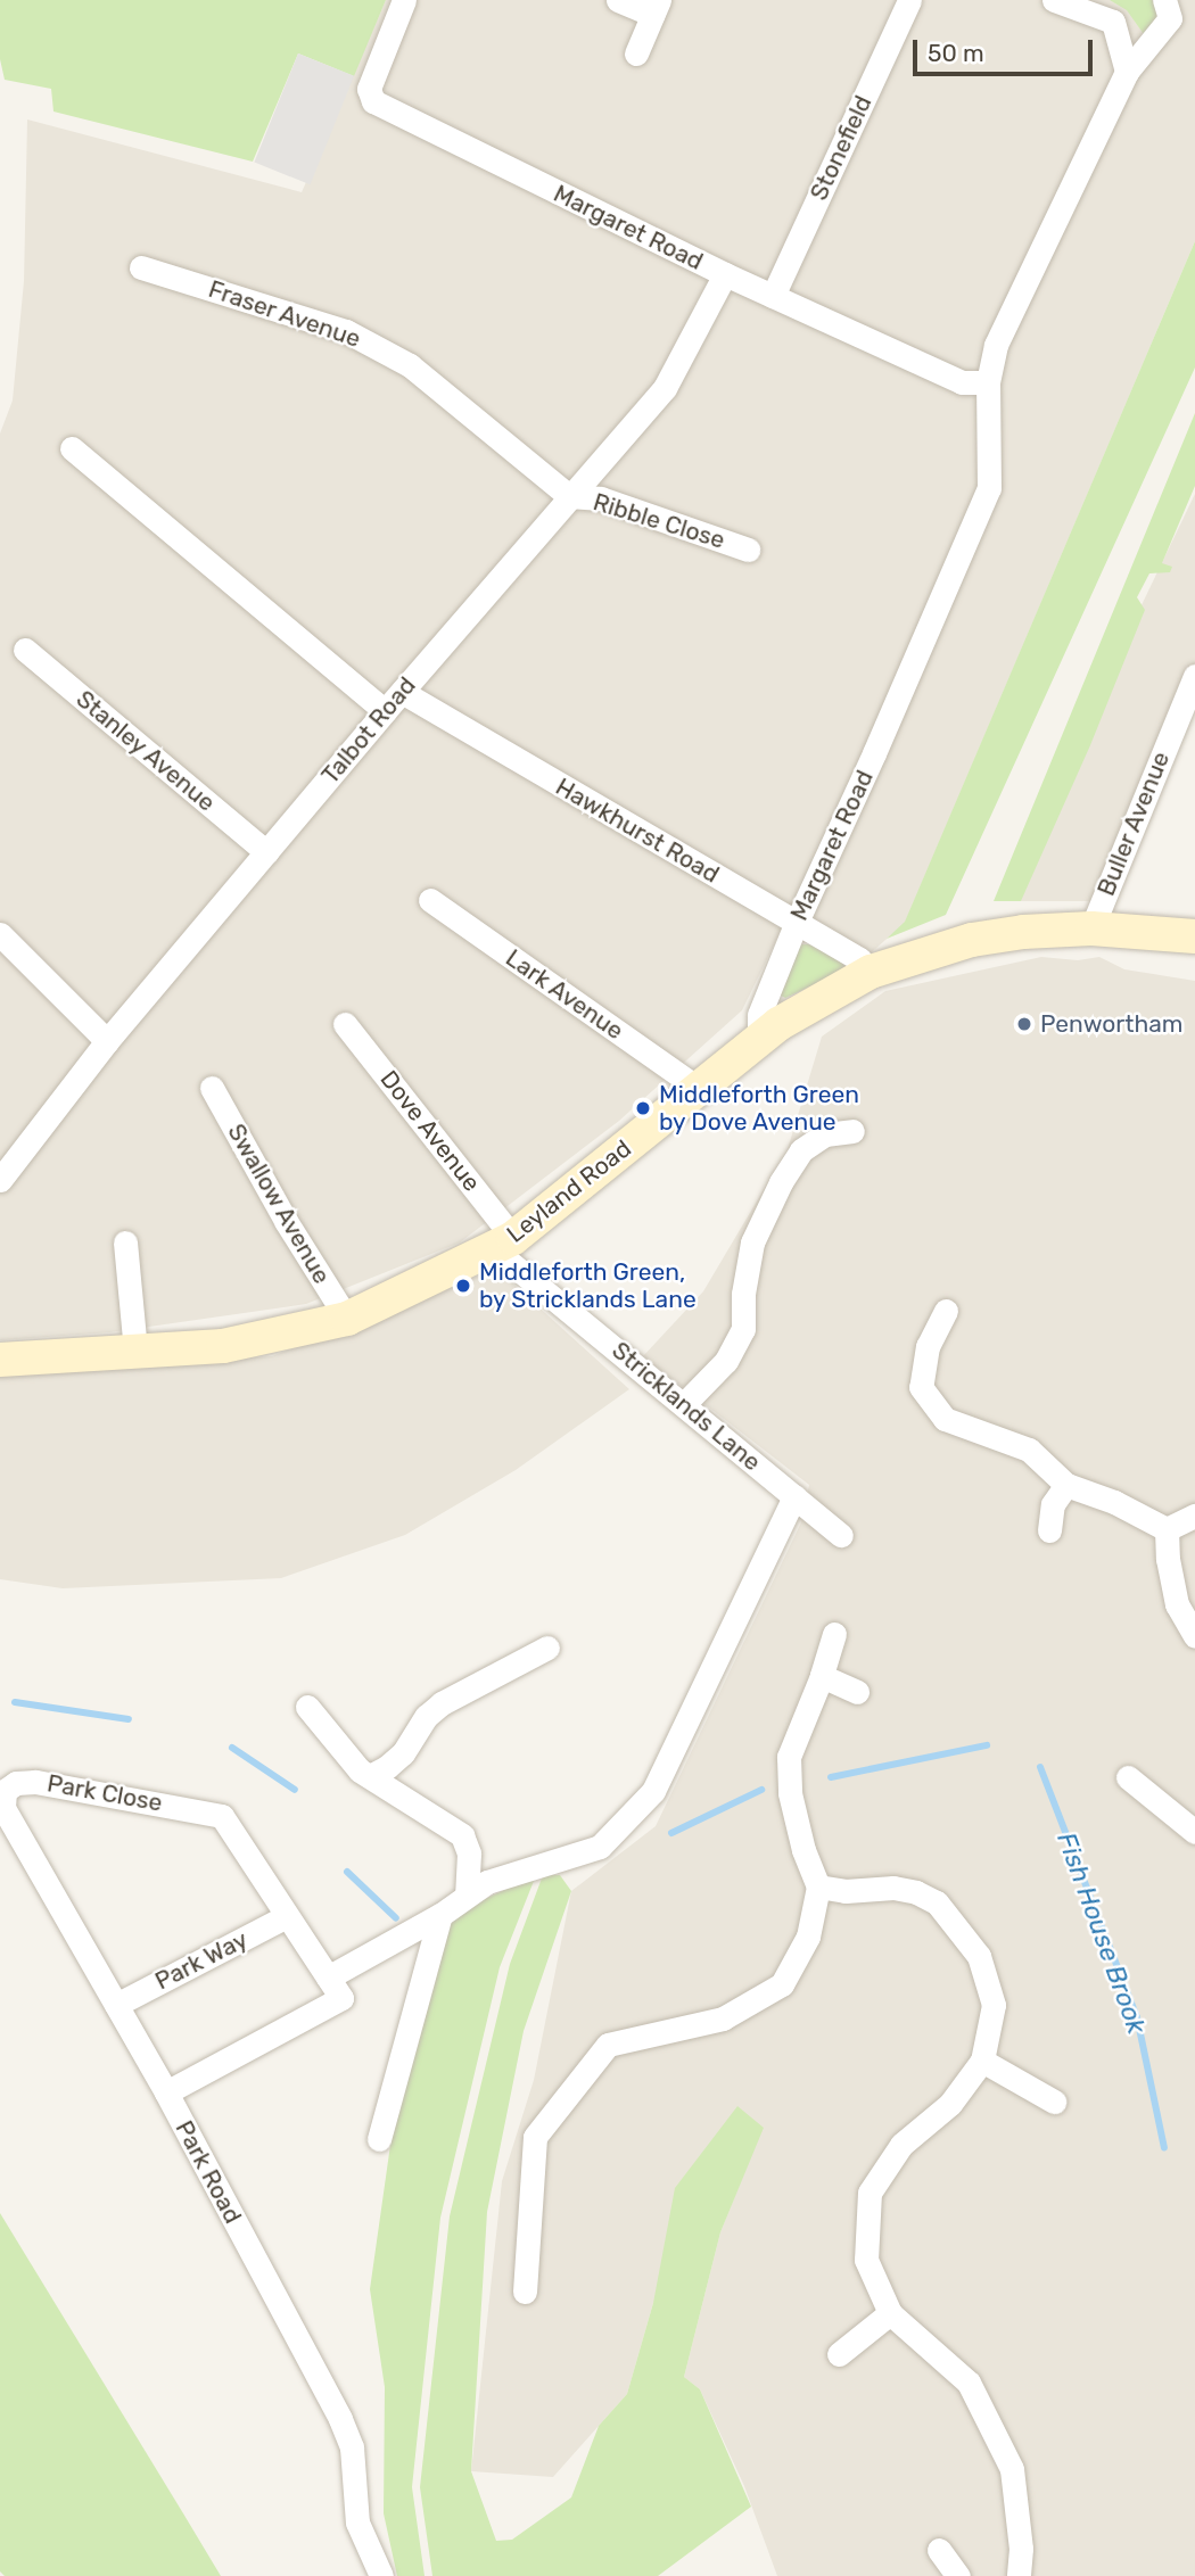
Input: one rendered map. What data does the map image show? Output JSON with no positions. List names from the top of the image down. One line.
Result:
{"streets":{"main road":["Leyland Road"],"street":["Stonefield","Margaret Road","Fraser Avenue","Ribble Close","Talbot Road","Stanley Avenue","Buller Avenue","Hawkhurst Road","Lark Avenue","Dove Avenue","Swallow Avenue","Stricklands Lane","Park Close","Park Way","Park Road"]},"crossings":[["Stonefield","Margaret Road"],["Margaret Road","Talbot Road"],["Margaret Road","Hawkhurst Road"],["Margaret Road","Leyland Road"],["Fraser Avenue","Ribble Close"],["Fraser Avenue","Talbot Road"],["Ribble Close","Talbot Road"],["Talbot Road","Stanley Avenue"],["Talbot Road","Hawkhurst Road"],["Buller Avenue","Leyland Road"],["Hawkhurst Road","Leyland Road"],["Lark Avenue","Leyland Road"],["Dove Avenue","Leyland Road"],["Dove Avenue","Stricklands Lane"],["Leyland Road","Swallow Avenue"],["Leyland Road","Stricklands Lane"],["Park Close","Park Way"],["Park Close","Park Road"]],"water":["Fish House Brook"],"places":["Penwortham","Middleforth Green by Dove Avenue","Middleforth Green, by Stricklands Lane"],"scale_bar":"50 m"}
